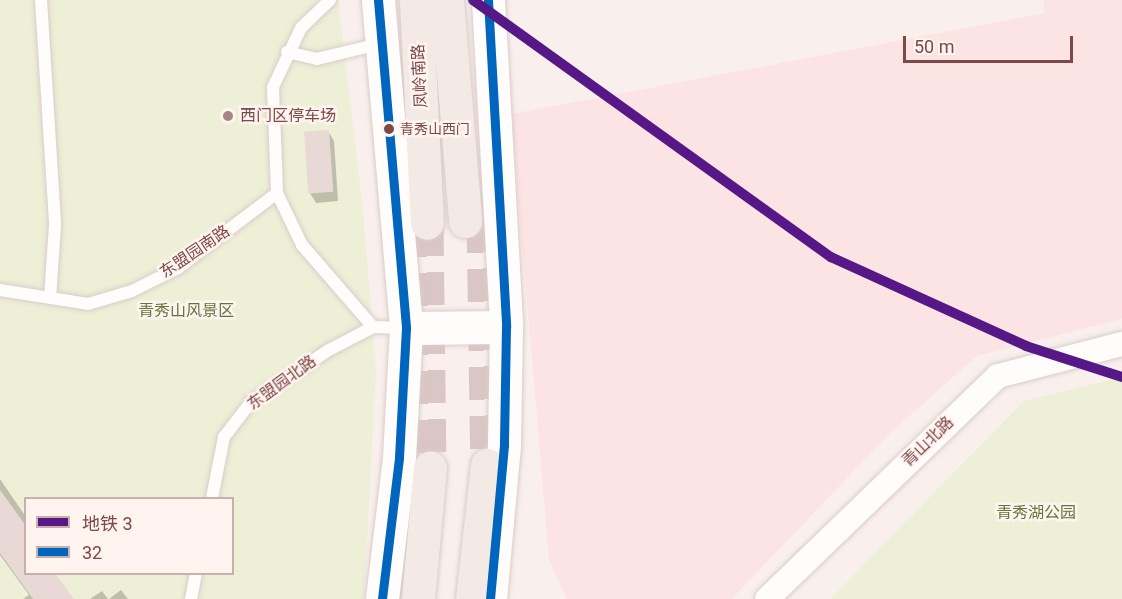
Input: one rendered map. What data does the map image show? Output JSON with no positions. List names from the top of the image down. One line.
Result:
{"streets":{"main road":["凤岭南路"],"street":["青山北路"],"lane":["东盟园南路","东盟园北路"]},"parks":["青秀山风景区","青秀湖公园"],"places":["西门区停车场","青秀山西门"],"lines":["metro line 3","transit line 32"],"legend":["地铁 3","32"],"scale_bar":"50 m"}
